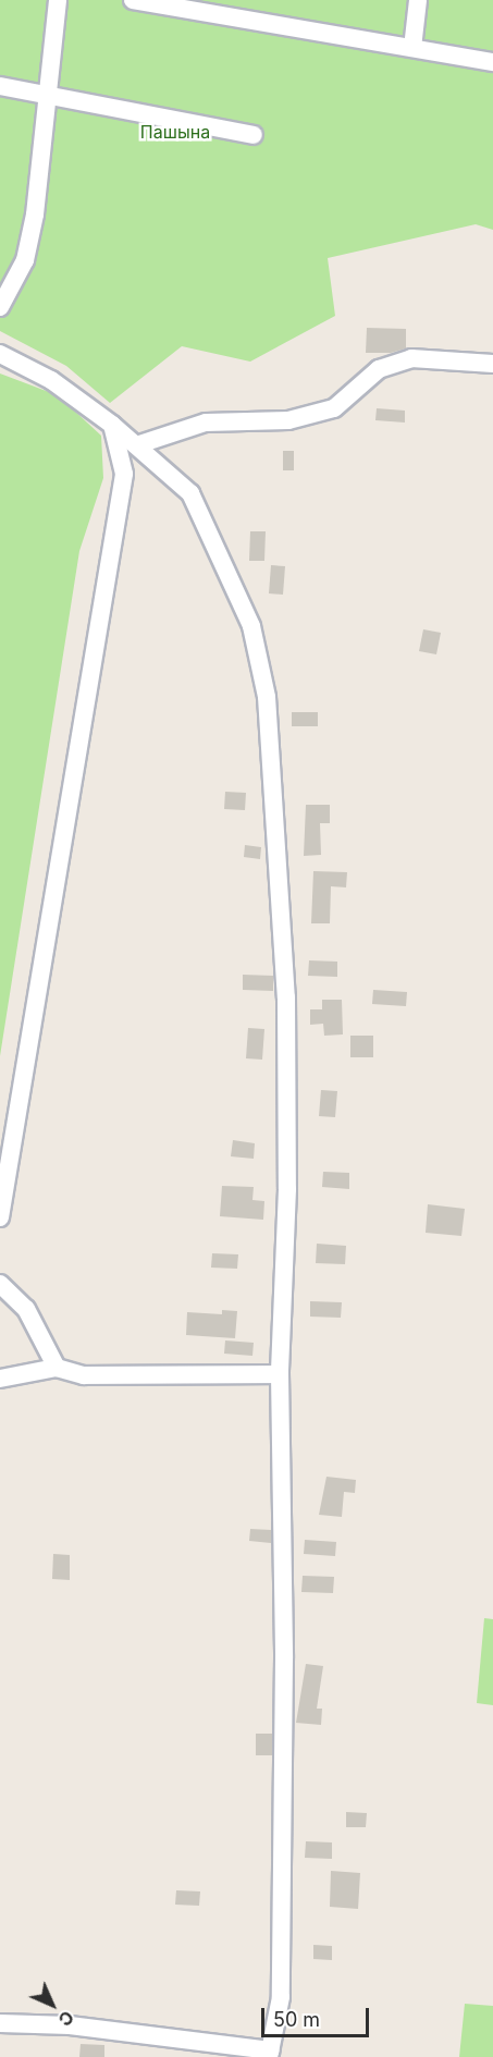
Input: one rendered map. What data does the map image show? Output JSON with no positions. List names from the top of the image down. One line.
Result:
{"parks":["Пашына"],"scale_bar":"50 m","north":"bottom right"}
